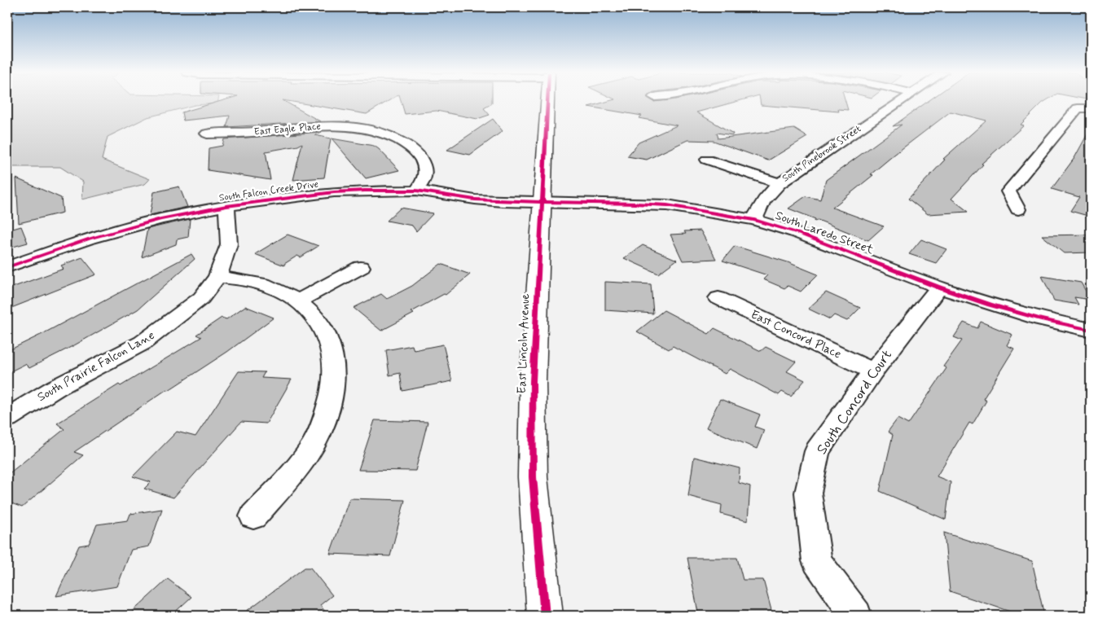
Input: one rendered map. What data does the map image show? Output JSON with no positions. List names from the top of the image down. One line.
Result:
{"streets":{"main road":["East Lincoln Avenue"],"street":["East Eagle Place","South Pinebrook Street","South Falcon Creek Drive","South Laredo Street","East Concord Place","South Prairie Falcon Lane","South Concord Court"]},"crossings":[["East Eagle Place","South Falcon Creek Drive"],["South Pinebrook Street","South Laredo Street"],["South Falcon Creek Drive","South Laredo Street"],["South Falcon Creek Drive","East Lincoln Avenue"],["South Falcon Creek Drive","South Prairie Falcon Lane"],["South Laredo Street","East Lincoln Avenue"],["South Laredo Street","South Concord Court"],["East Concord Place","South Concord Court"]]}
